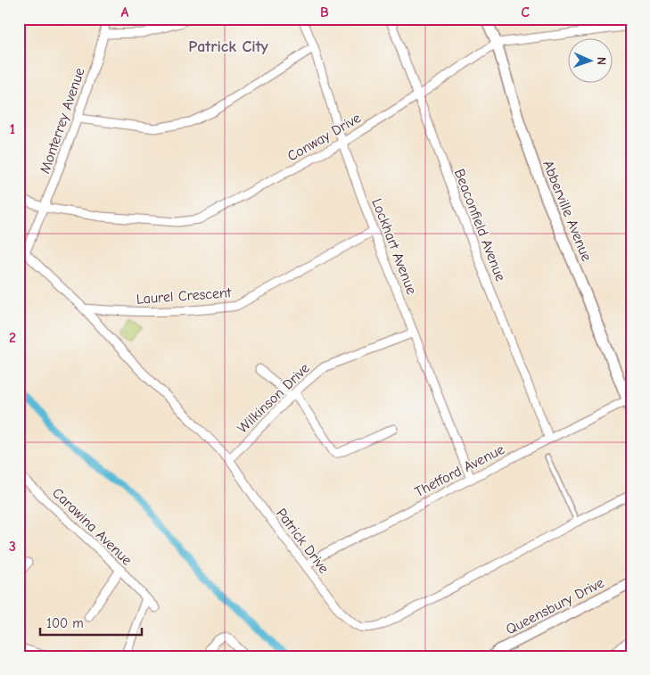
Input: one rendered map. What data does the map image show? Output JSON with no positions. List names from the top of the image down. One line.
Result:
{"streets":{"street":["Monterrey Avenue","Conway Drive","Abberville Avenue","Beaconfield Avenue","Lockhart Avenue","Laurel Crescent","Wilkinson Drive","Thetford Avenue","Carawina Avenue","Patrick Drive","Queensbury Drive"]},"crossings":[["Monterrey Avenue","Conway Drive"],["Monterrey Avenue","Patrick Drive"],["Conway Drive","Abberville Avenue"],["Conway Drive","Beaconfield Avenue"],["Conway Drive","Lockhart Avenue"],["Abberville Avenue","Thetford Avenue"],["Beaconfield Avenue","Thetford Avenue"],["Lockhart Avenue","Laurel Crescent"],["Lockhart Avenue","Wilkinson Drive"],["Lockhart Avenue","Thetford Avenue"],["Laurel Crescent","Patrick Drive"],["Wilkinson Drive","Patrick Drive"],["Thetford Avenue","Patrick Drive"]],"districts":["Patrick City"],"scale_bar":"100 m","north":"right","grid":{"columns":["A","B","C"],"rows":["1","2","3"]}}
